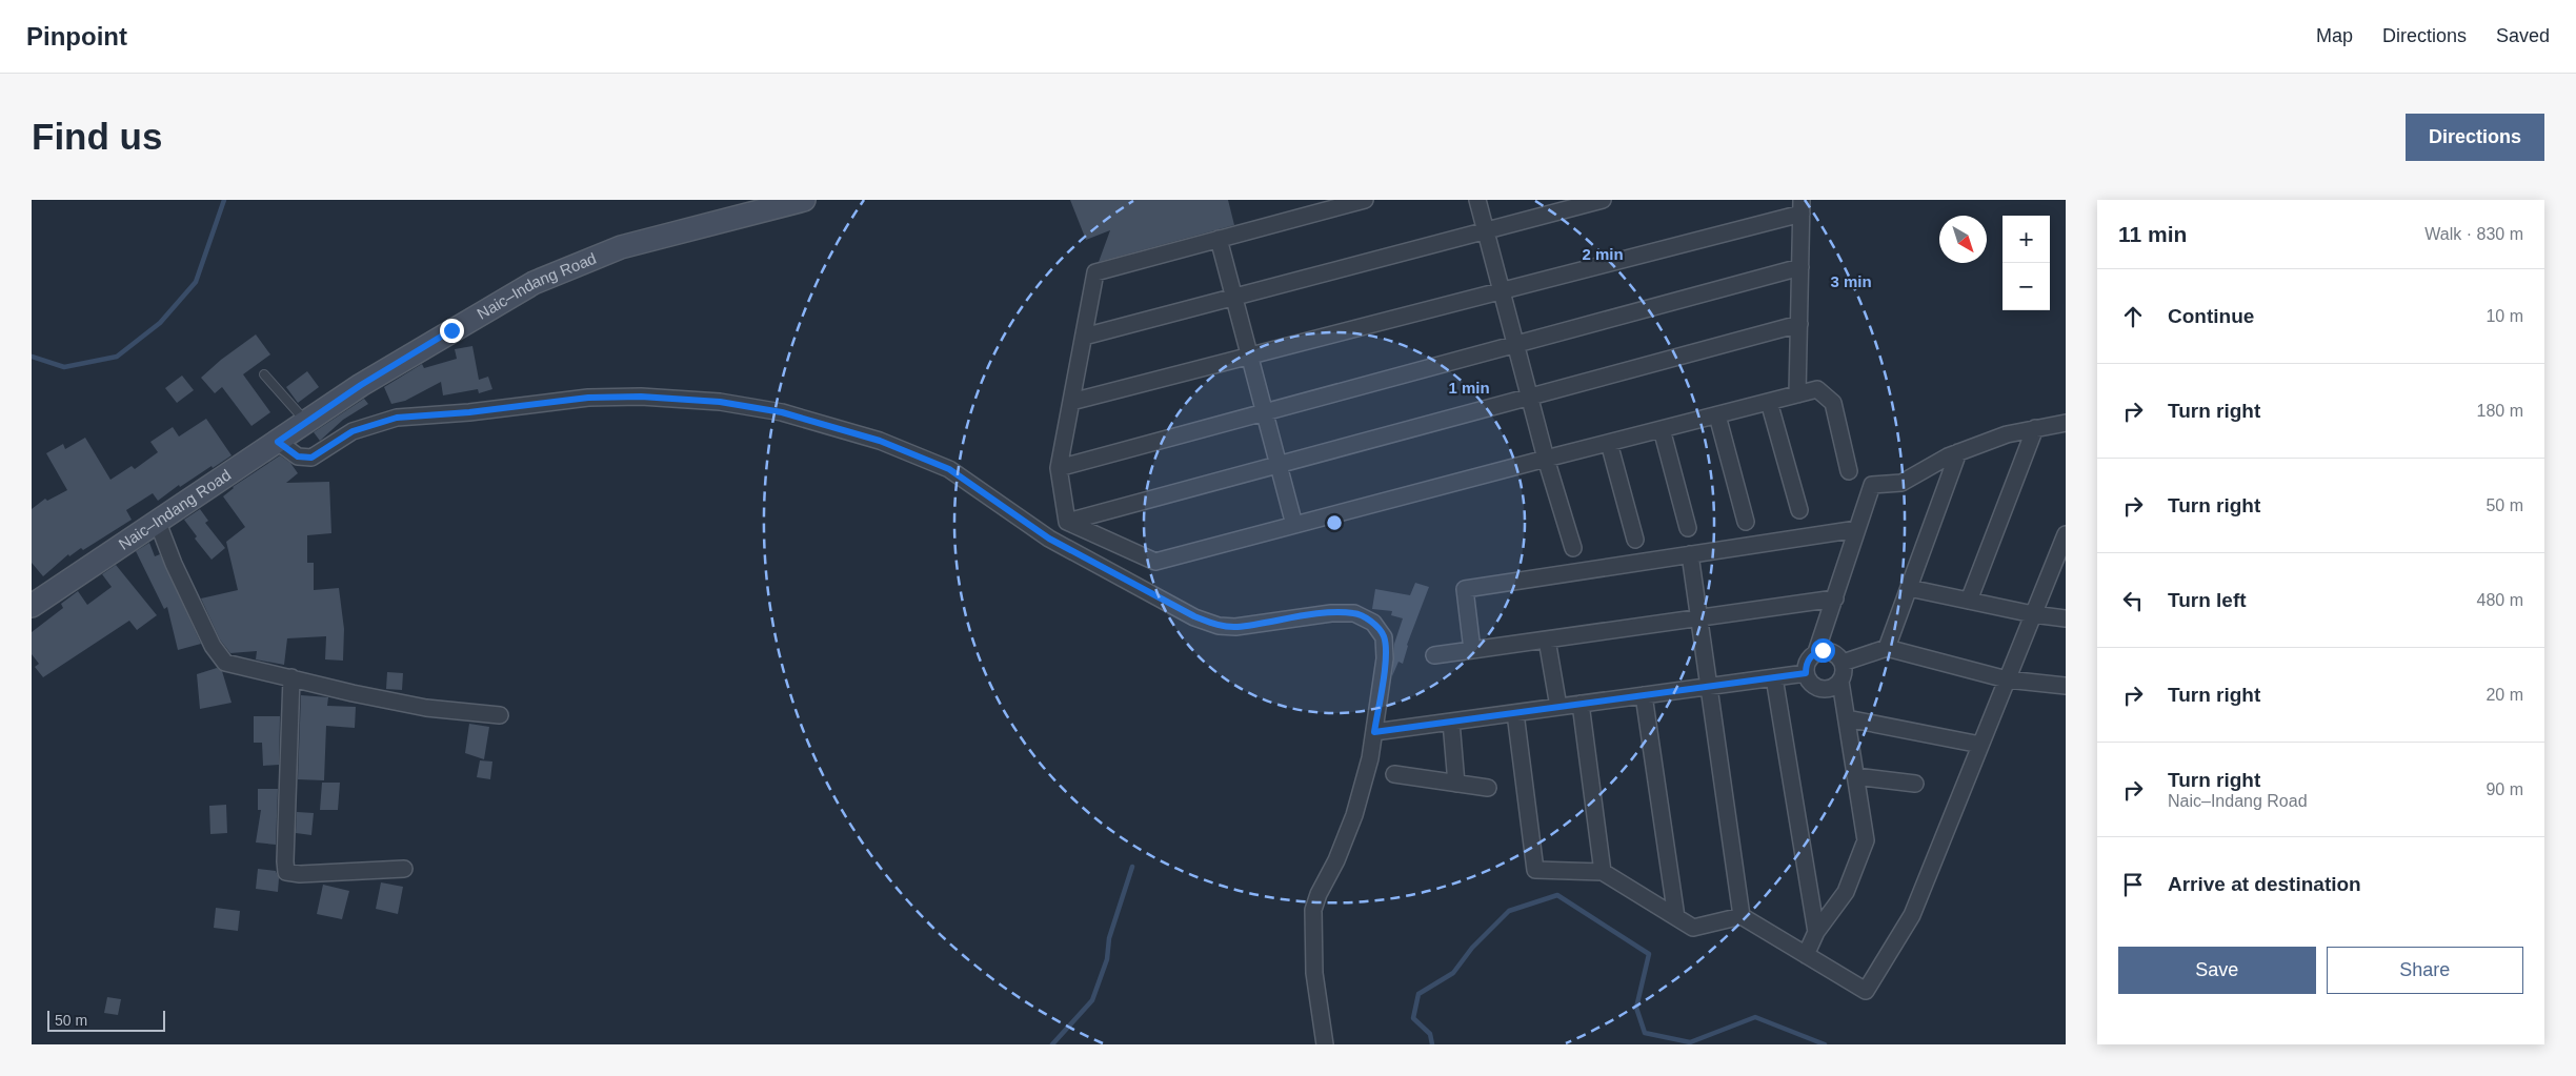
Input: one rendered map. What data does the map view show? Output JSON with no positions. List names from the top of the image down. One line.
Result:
{"streets":{"main road":["Naic–Indang Road"]},"scale_bar":"50 m","north":"bottom right","page":{"header":"Pinpoint","nav":["Map","Directions","Saved"],"buttons":["Directions",["Save","Share"]],"title":"Find us","heading":["11 min","Walk · 830 m"],"map_buttons":["+","−"],"list":[["Continue","10 m"],["Turn right","180 m"],["Turn right","50 m"],["Turn left","480 m"],["Turn right","20 m"],["Turn right","Naic–Indang Road","90 m"],"Arrive at destination"],"scale":"50 m"},"rings":["2 min","3 min","1 min"]}
